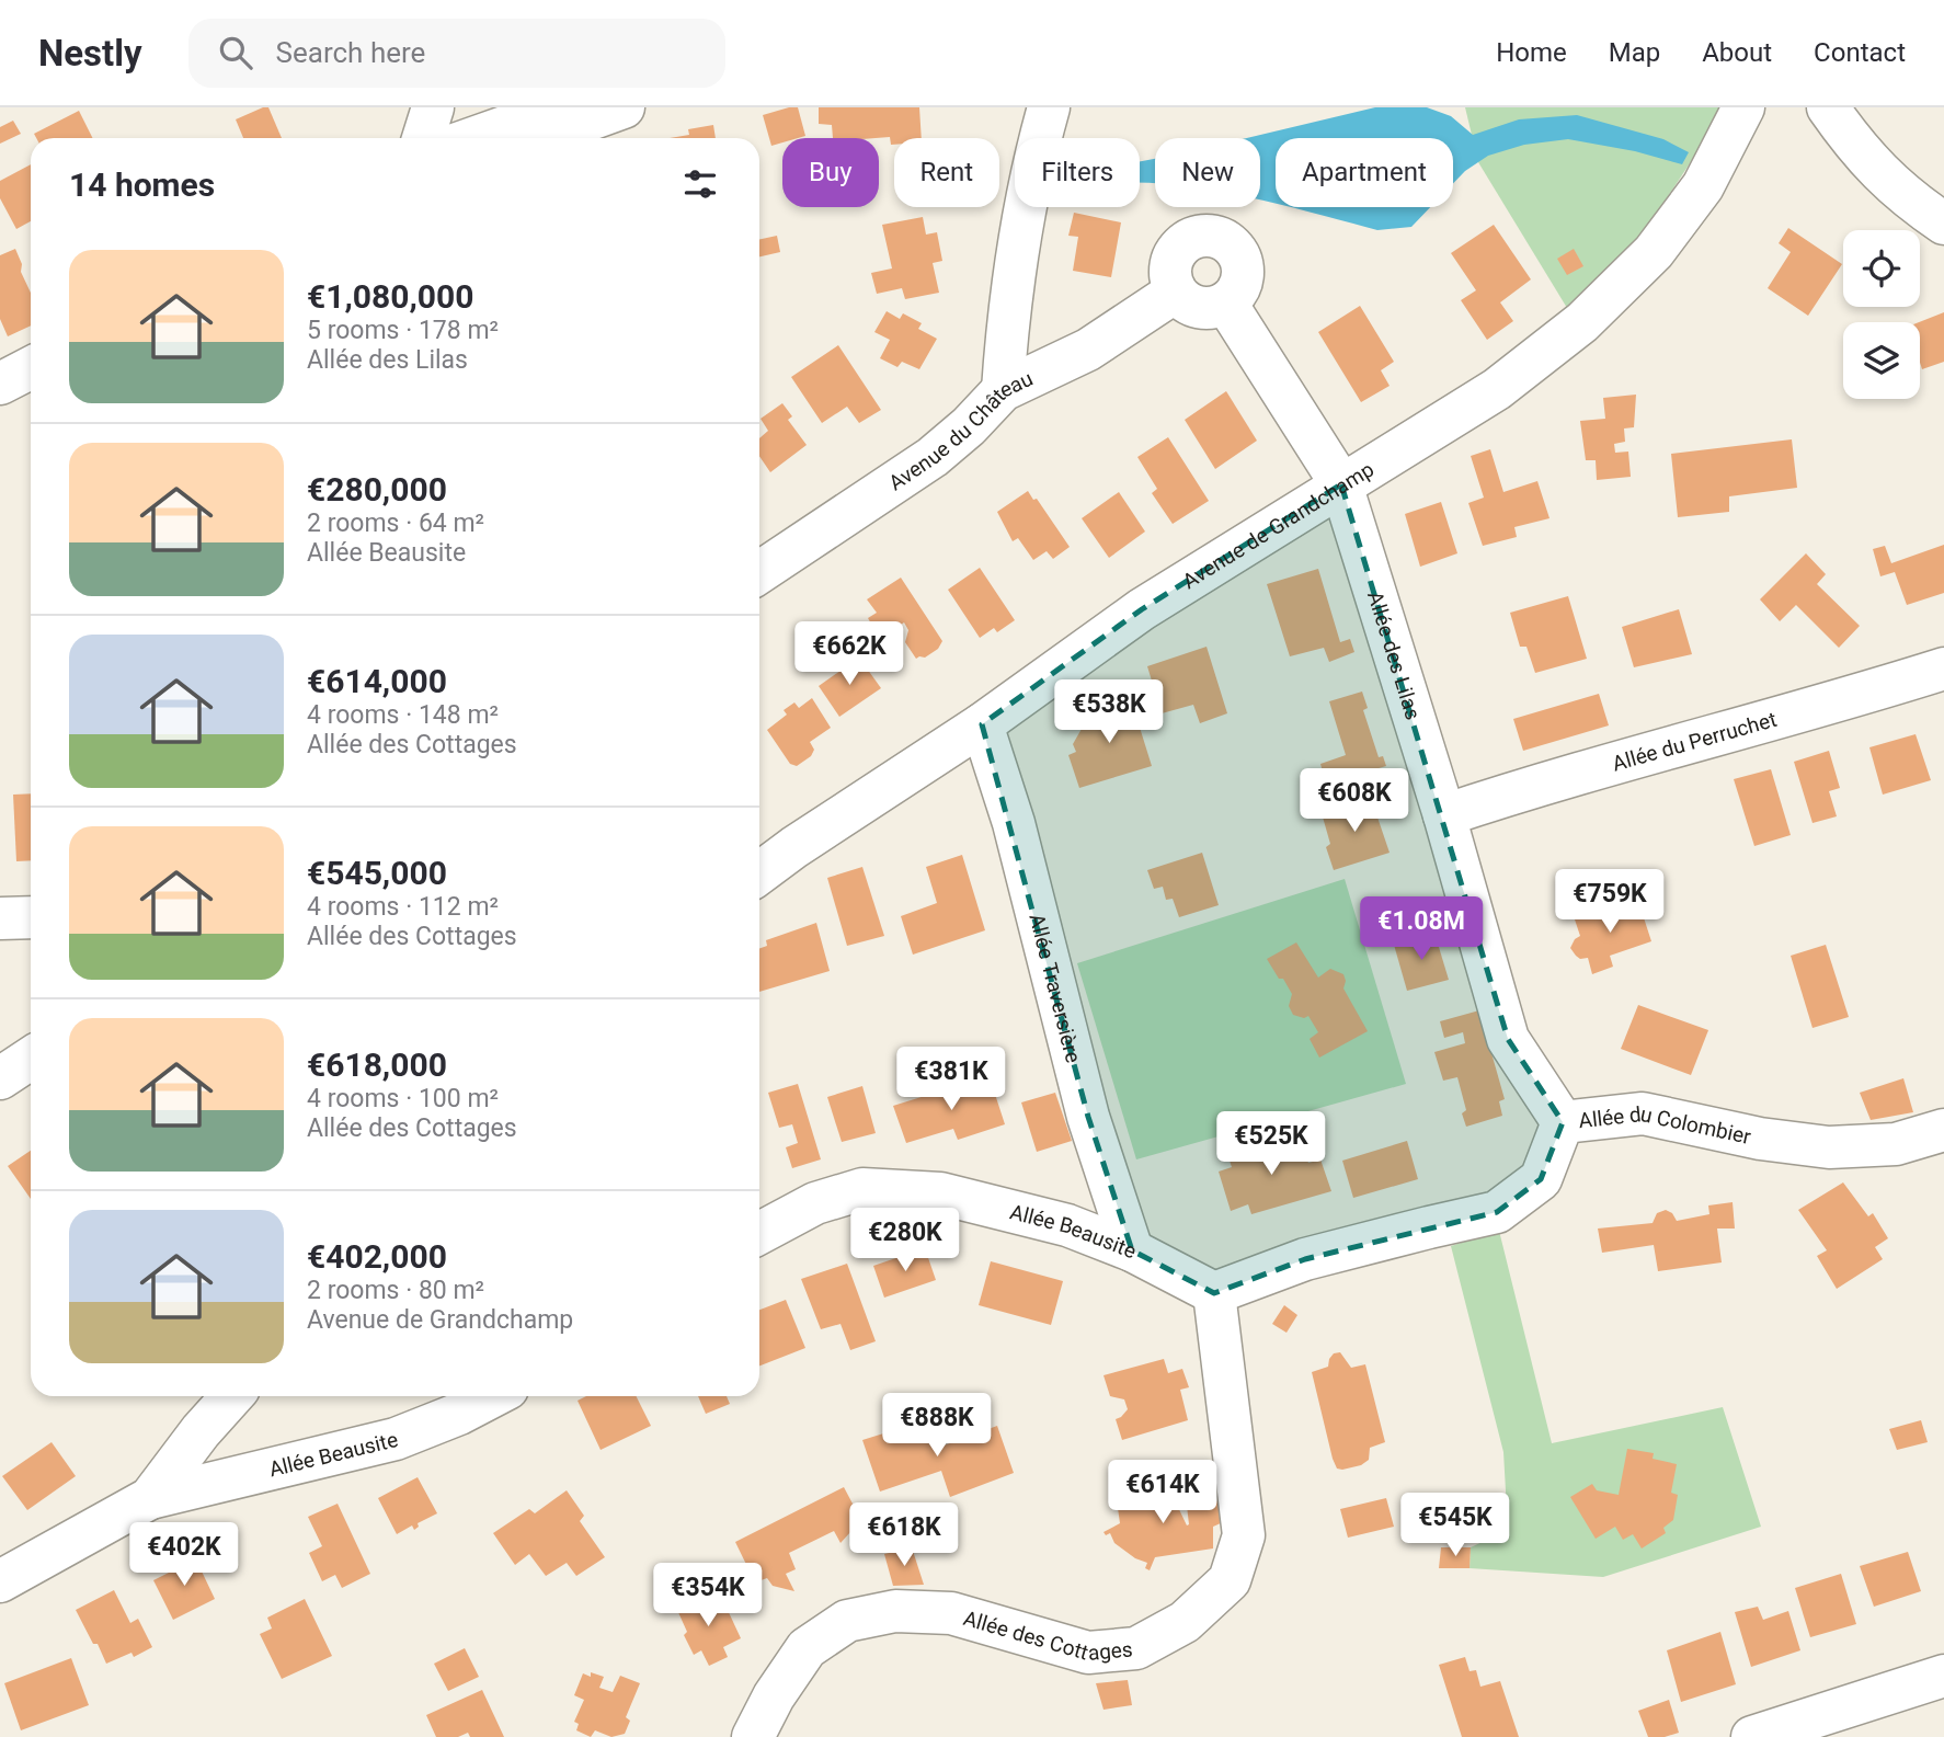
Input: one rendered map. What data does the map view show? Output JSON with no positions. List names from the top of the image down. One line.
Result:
{"streets":{"street":["Avenue du Château","Avenue de Grandchamp","Allée des Lilas","Allée du Perruchet","Allée Traversière","Allée du Colombier","Allée Beausite","Allée des Cottages"]},"crossings":[["Avenue du Château","Allée des Lilas"],["Avenue de Grandchamp","Allée des Lilas"],["Avenue de Grandchamp","Allée Traversière"],["Allée des Lilas","Allée du Perruchet"],["Allée des Lilas","Allée du Colombier"],["Allée Traversière","Allée Beausite"],["Allée du Colombier","Allée Beausite"],["Allée du Colombier","Allée des Cottages"],["Allée Beausite","Allée des Cottages"]],"page":{"header":"Nestly","search":"Search here","nav":["Home","Map","About","Contact"],"chip":["Buy","Rent","Filters","New","Apartment"],"heading":"14 homes","list":[{"name":"€1,080,000","note":"5 rooms · 178 m² · Allée des Lilas"},{"name":"€280,000","note":"2 rooms · 64 m² · Allée Beausite"},{"name":"€614,000","note":"4 rooms · 148 m² · Allée des Cottages"},{"name":"€545,000","note":"4 rooms · 112 m² · Allée des Cottages"},{"name":"€618,000","note":"4 rooms · 100 m² · Allée des Cottages"},{"name":"€402,000","note":"2 rooms · 80 m² · Avenue de Grandchamp"}],"price":["€662K","€538K","€608K","€759K","€1.08M","€381K","€525K","€280K","€888K","€614K","€545K","€618K","€402K","€354K"]}}
